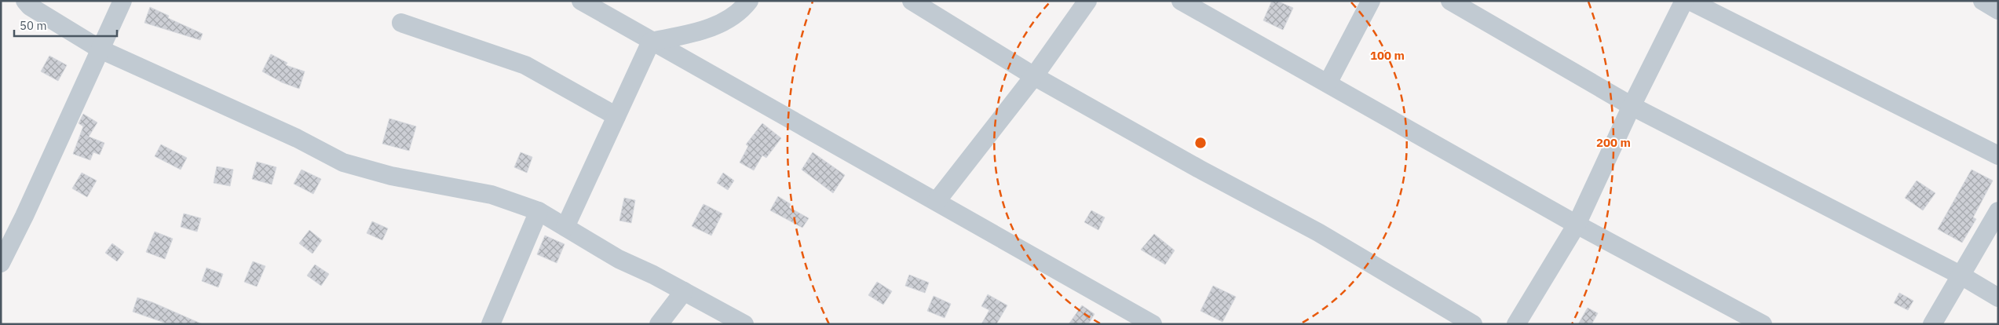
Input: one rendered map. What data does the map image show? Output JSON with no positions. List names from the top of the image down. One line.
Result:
{"scale_bar":"50 m","rings":["100 m","200 m"]}
